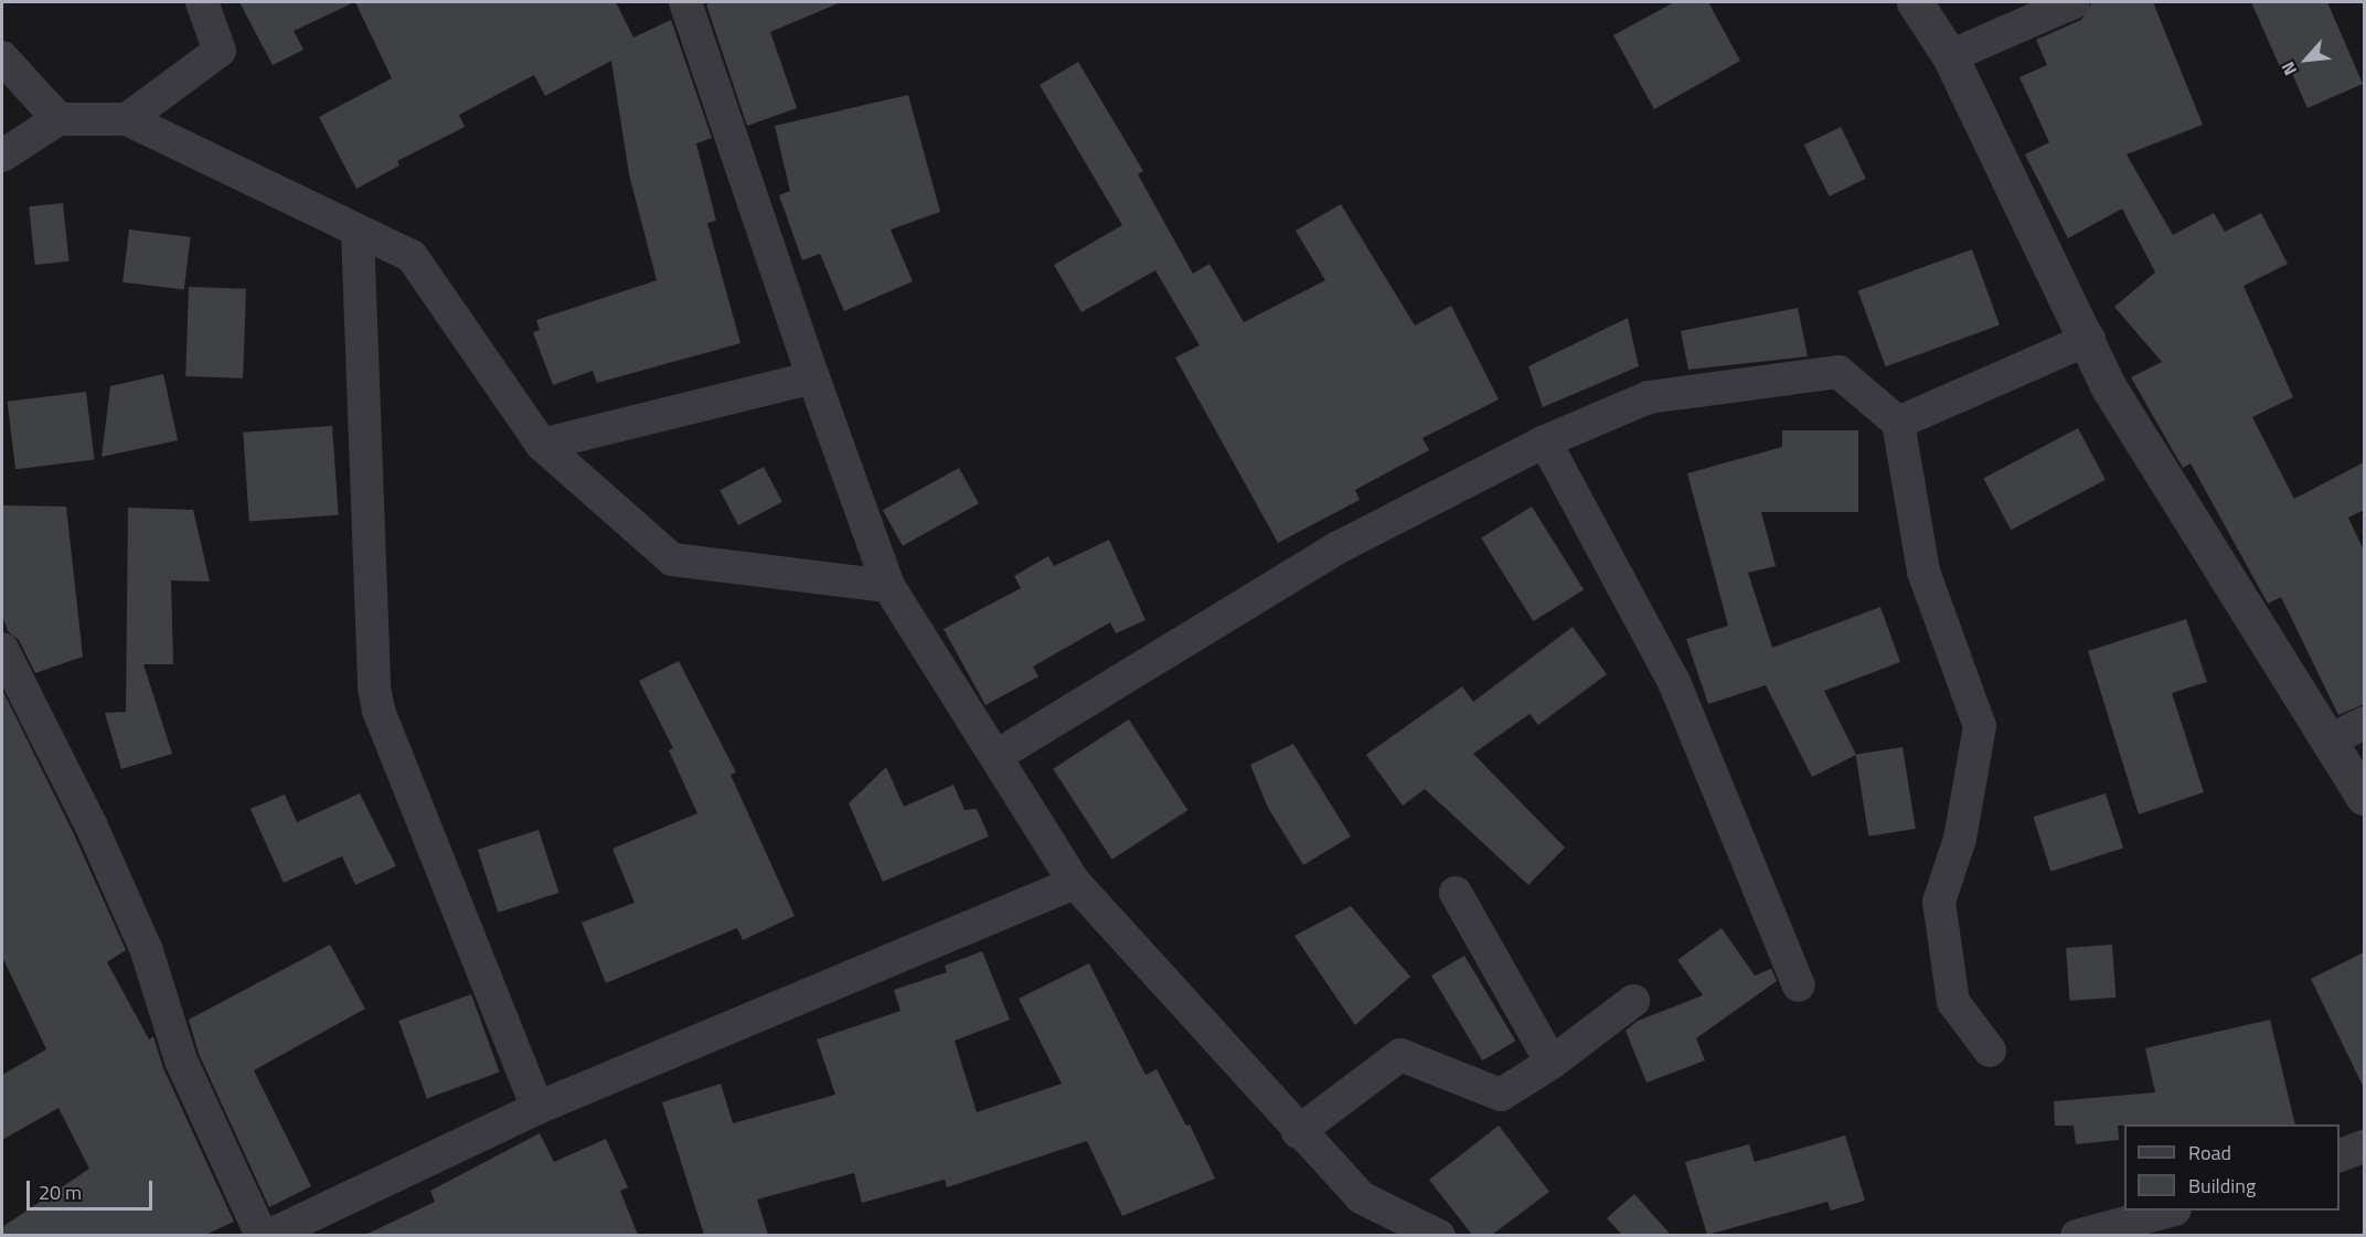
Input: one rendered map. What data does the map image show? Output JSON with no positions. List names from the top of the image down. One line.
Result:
{"legend":["Road","Building"],"scale_bar":"20 m","north":"bottom left"}
